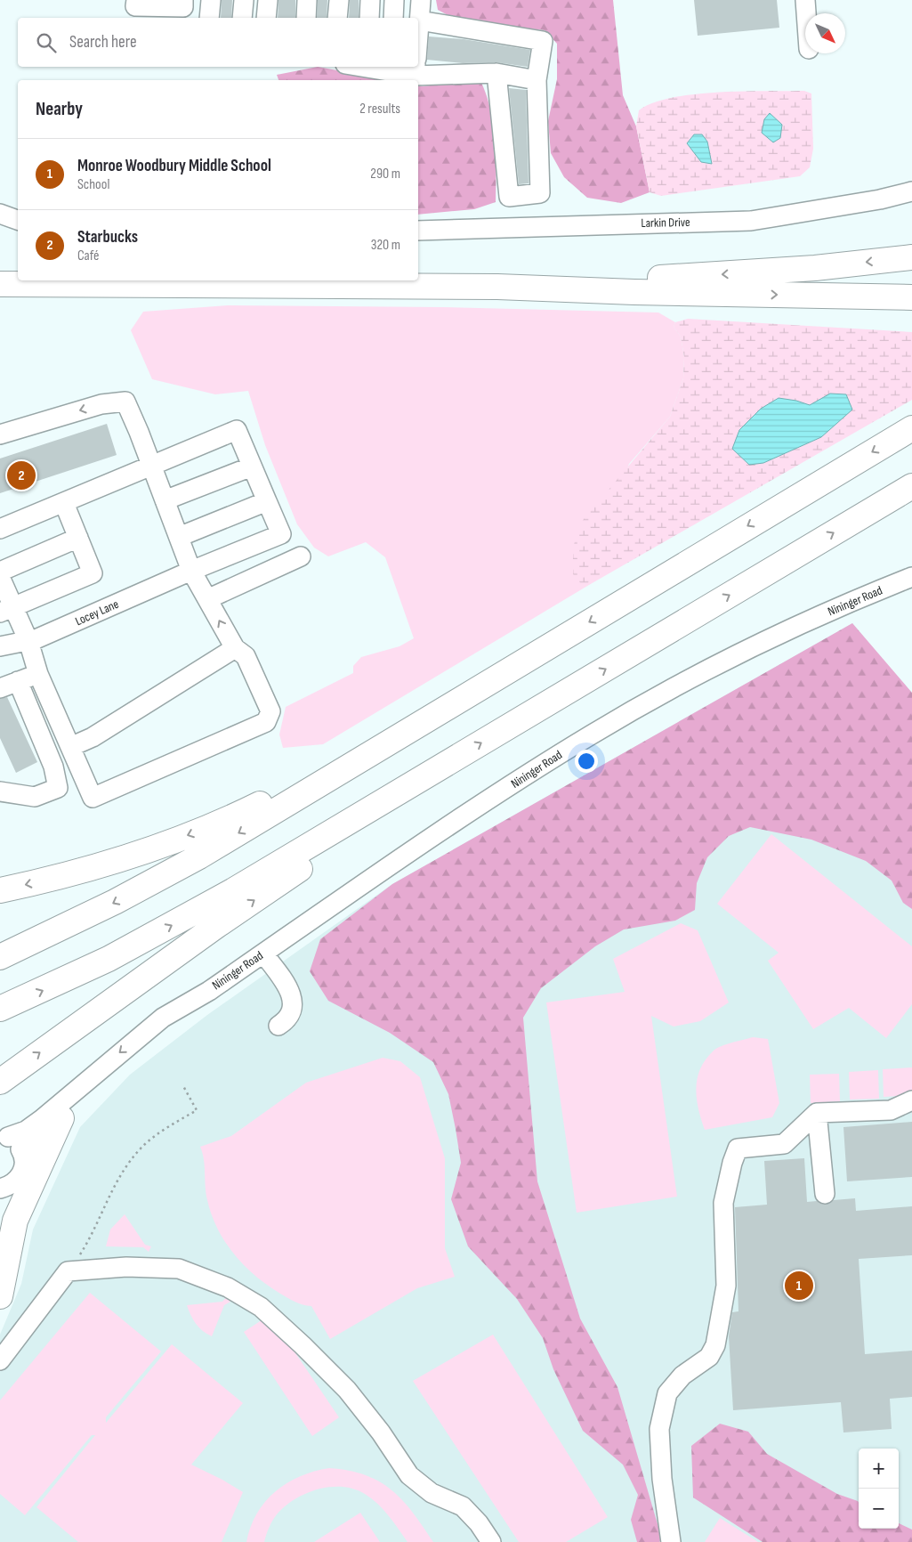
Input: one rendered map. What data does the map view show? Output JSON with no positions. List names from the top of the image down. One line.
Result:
{"streets":{"street":["Larkin Drive","Nininger Road","Locey Lane"]},"north":"bottom right","page":{"search":"Search here","heading":["Nearby","2 results"],"list":[{"mark":"1","name":"Monroe Woodbury Middle School","note":"School","value":"290 m"},{"mark":"2","name":"Starbucks","note":"Café","value":"320 m"}],"pins":["2","1"],"map_buttons":["+","−"]}}
